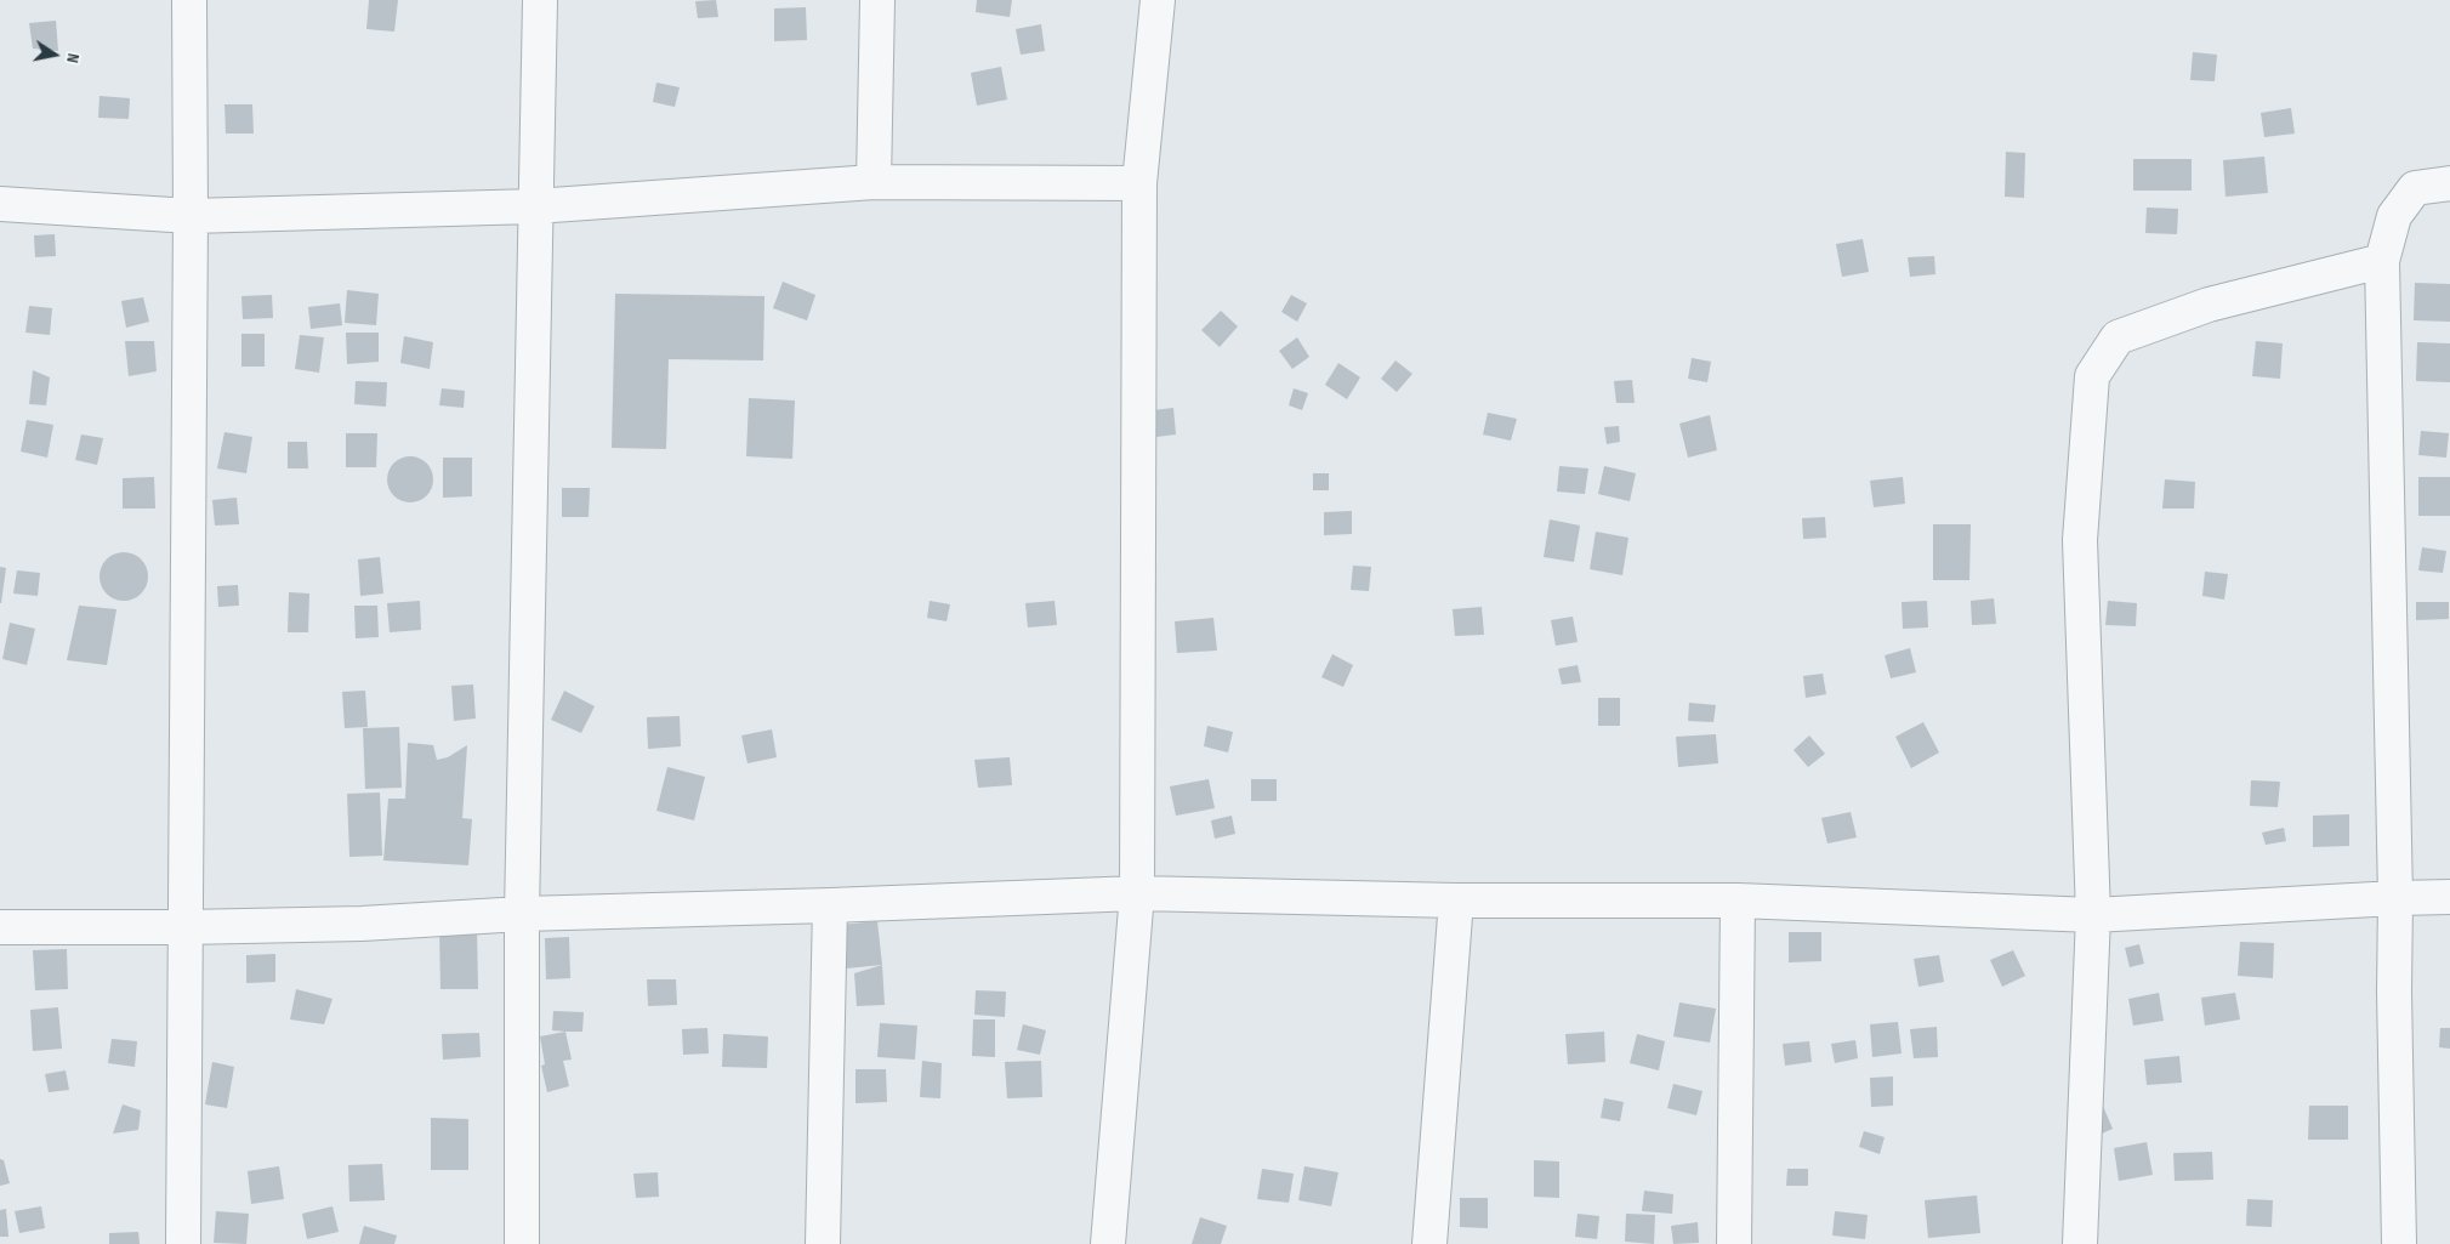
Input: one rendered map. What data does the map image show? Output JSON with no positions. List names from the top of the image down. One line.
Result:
{"north":"right"}
